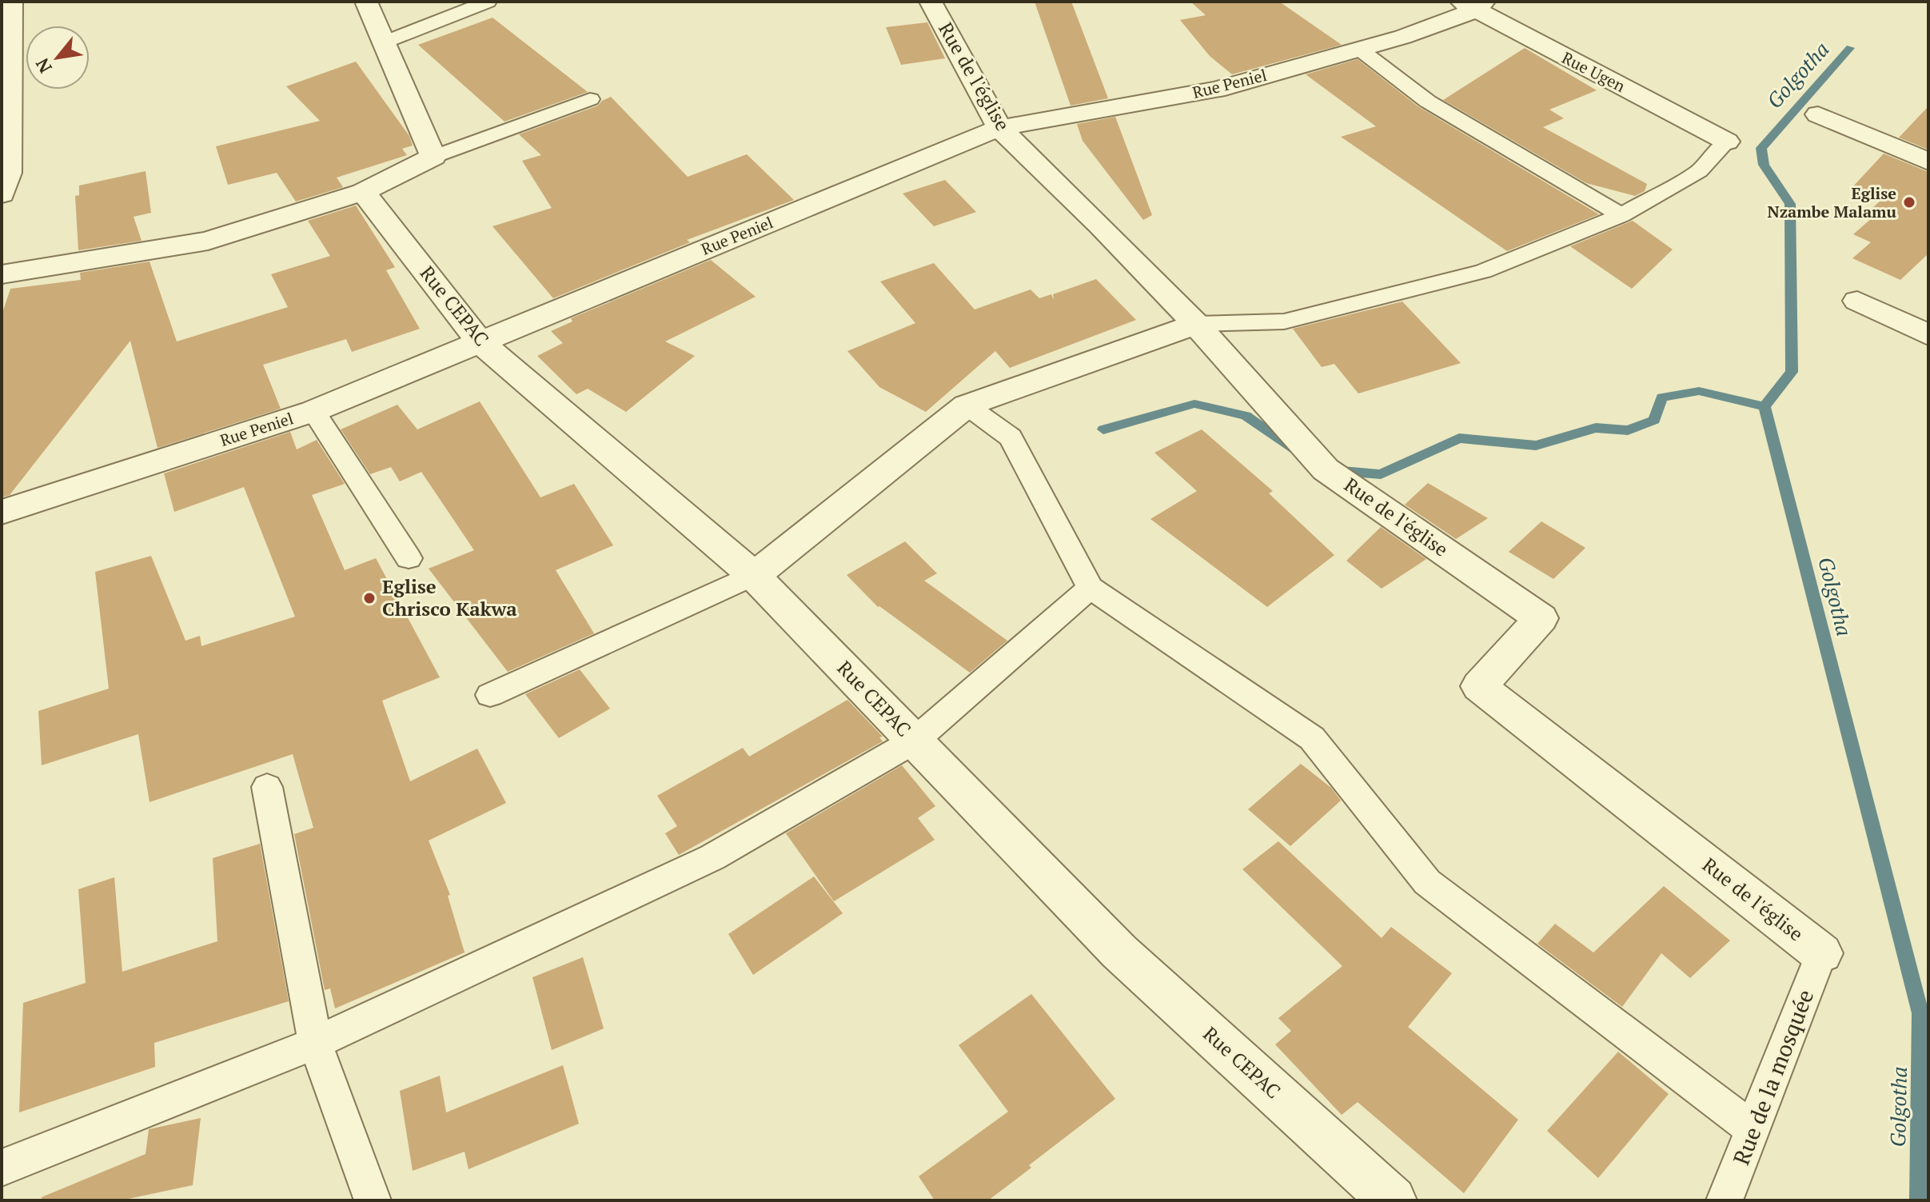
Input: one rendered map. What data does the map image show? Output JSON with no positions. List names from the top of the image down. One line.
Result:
{"streets":{"street":["Rue Ugen","Rue de l'église","Rue Peniel","Rue CEPAC"],"lane":["Rue de la mosquée"]},"crossings":[["Rue Ugen","Rue Peniel"],["Rue de l'église","Rue Peniel"],["Rue de l'église","Rue de la mosquée"],["Rue Peniel","Rue CEPAC"]],"water":["Golgotha"],"places":["Eglise Nzambe Malamu","Eglise Chrisco Kakwa"],"north":"bottom left"}
